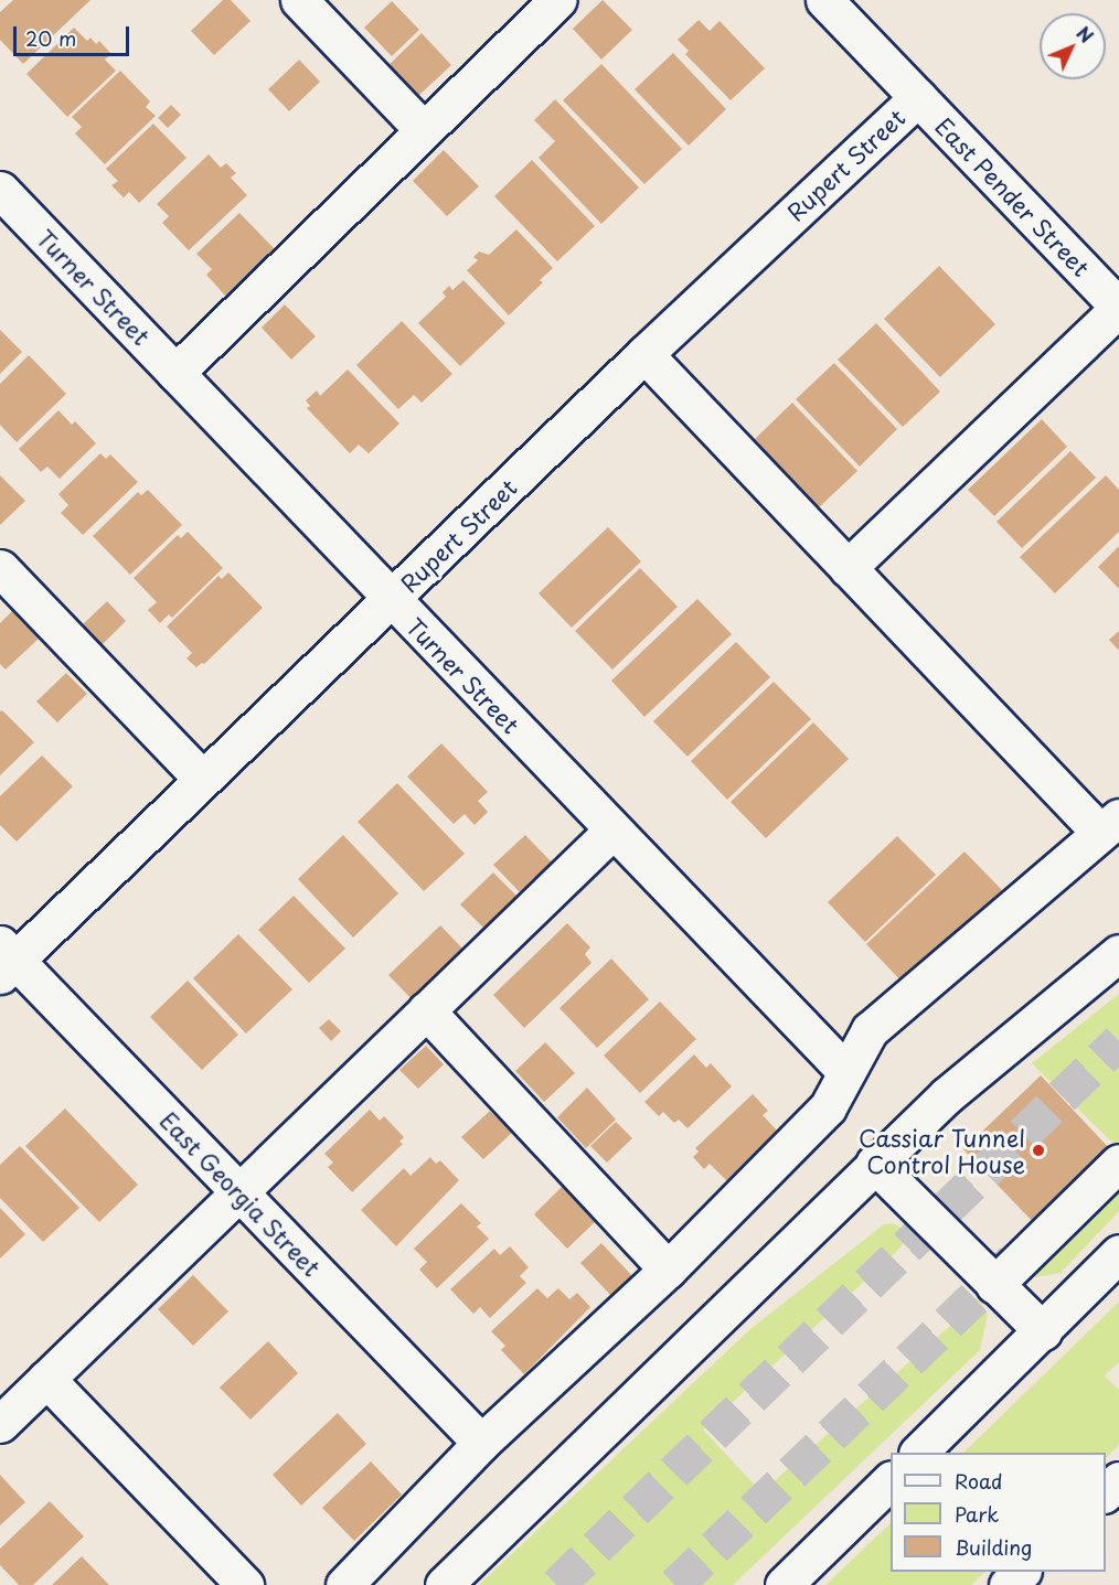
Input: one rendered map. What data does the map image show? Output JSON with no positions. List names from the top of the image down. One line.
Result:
{"streets":{"main road":["Rupert Street","East Pender Street","Turner Street","East Georgia Street"]},"crossings":[["Rupert Street","East Pender Street"],["Rupert Street","Turner Street"],["Rupert Street","East Georgia Street"]],"places":["Cassiar Tunnel Control House"],"legend":["Road","Park","Building"],"scale_bar":"20 m","north":"top right"}
